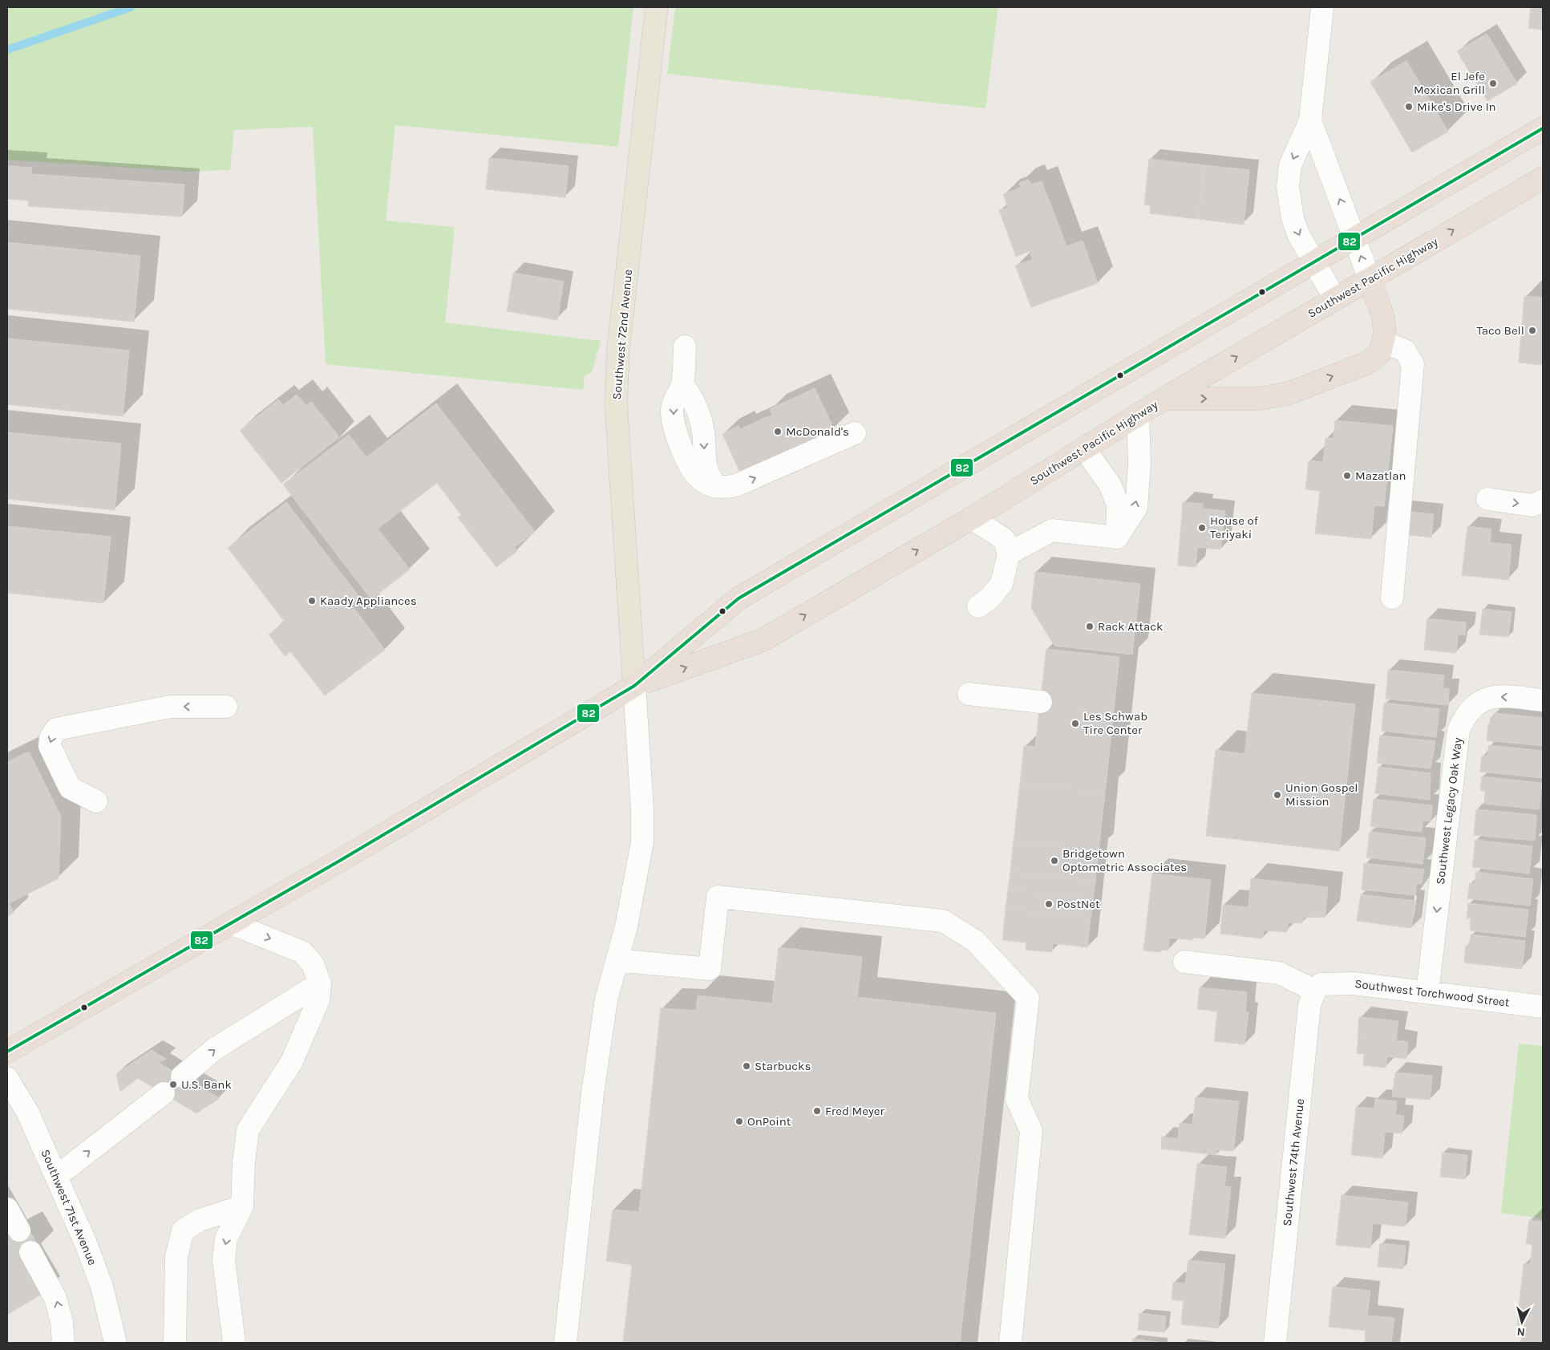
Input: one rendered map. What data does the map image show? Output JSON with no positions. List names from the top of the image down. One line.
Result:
{"streets":{"highway":["Southwest Pacific Highway"],"main road":["Southwest 72nd Avenue"],"street":["Southwest Legacy Oak Way","Southwest Torchwood Street","Southwest 74th Avenue","Southwest 71st Avenue"]},"crossings":[["Southwest Pacific Highway","Southwest 72nd Avenue"],["Southwest Legacy Oak Way","Southwest Torchwood Street"],["Southwest Torchwood Street","Southwest 74th Avenue"]],"one_way":["Southwest Legacy Oak Way"],"places":["El Jefe Mexican Grill","Mike's Drive In","Taco Bell","McDonald's","Mazatlan","House of Teriyaki","Kaady Appliances","Rack Attack","Les Schwab Tire Center","Union Gospel Mission","Bridgetown Optometric Associates","PostNet","Starbucks","U.S. Bank","Fred Meyer","OnPoint"],"lines":["transit line 82"],"north":"bottom"}
